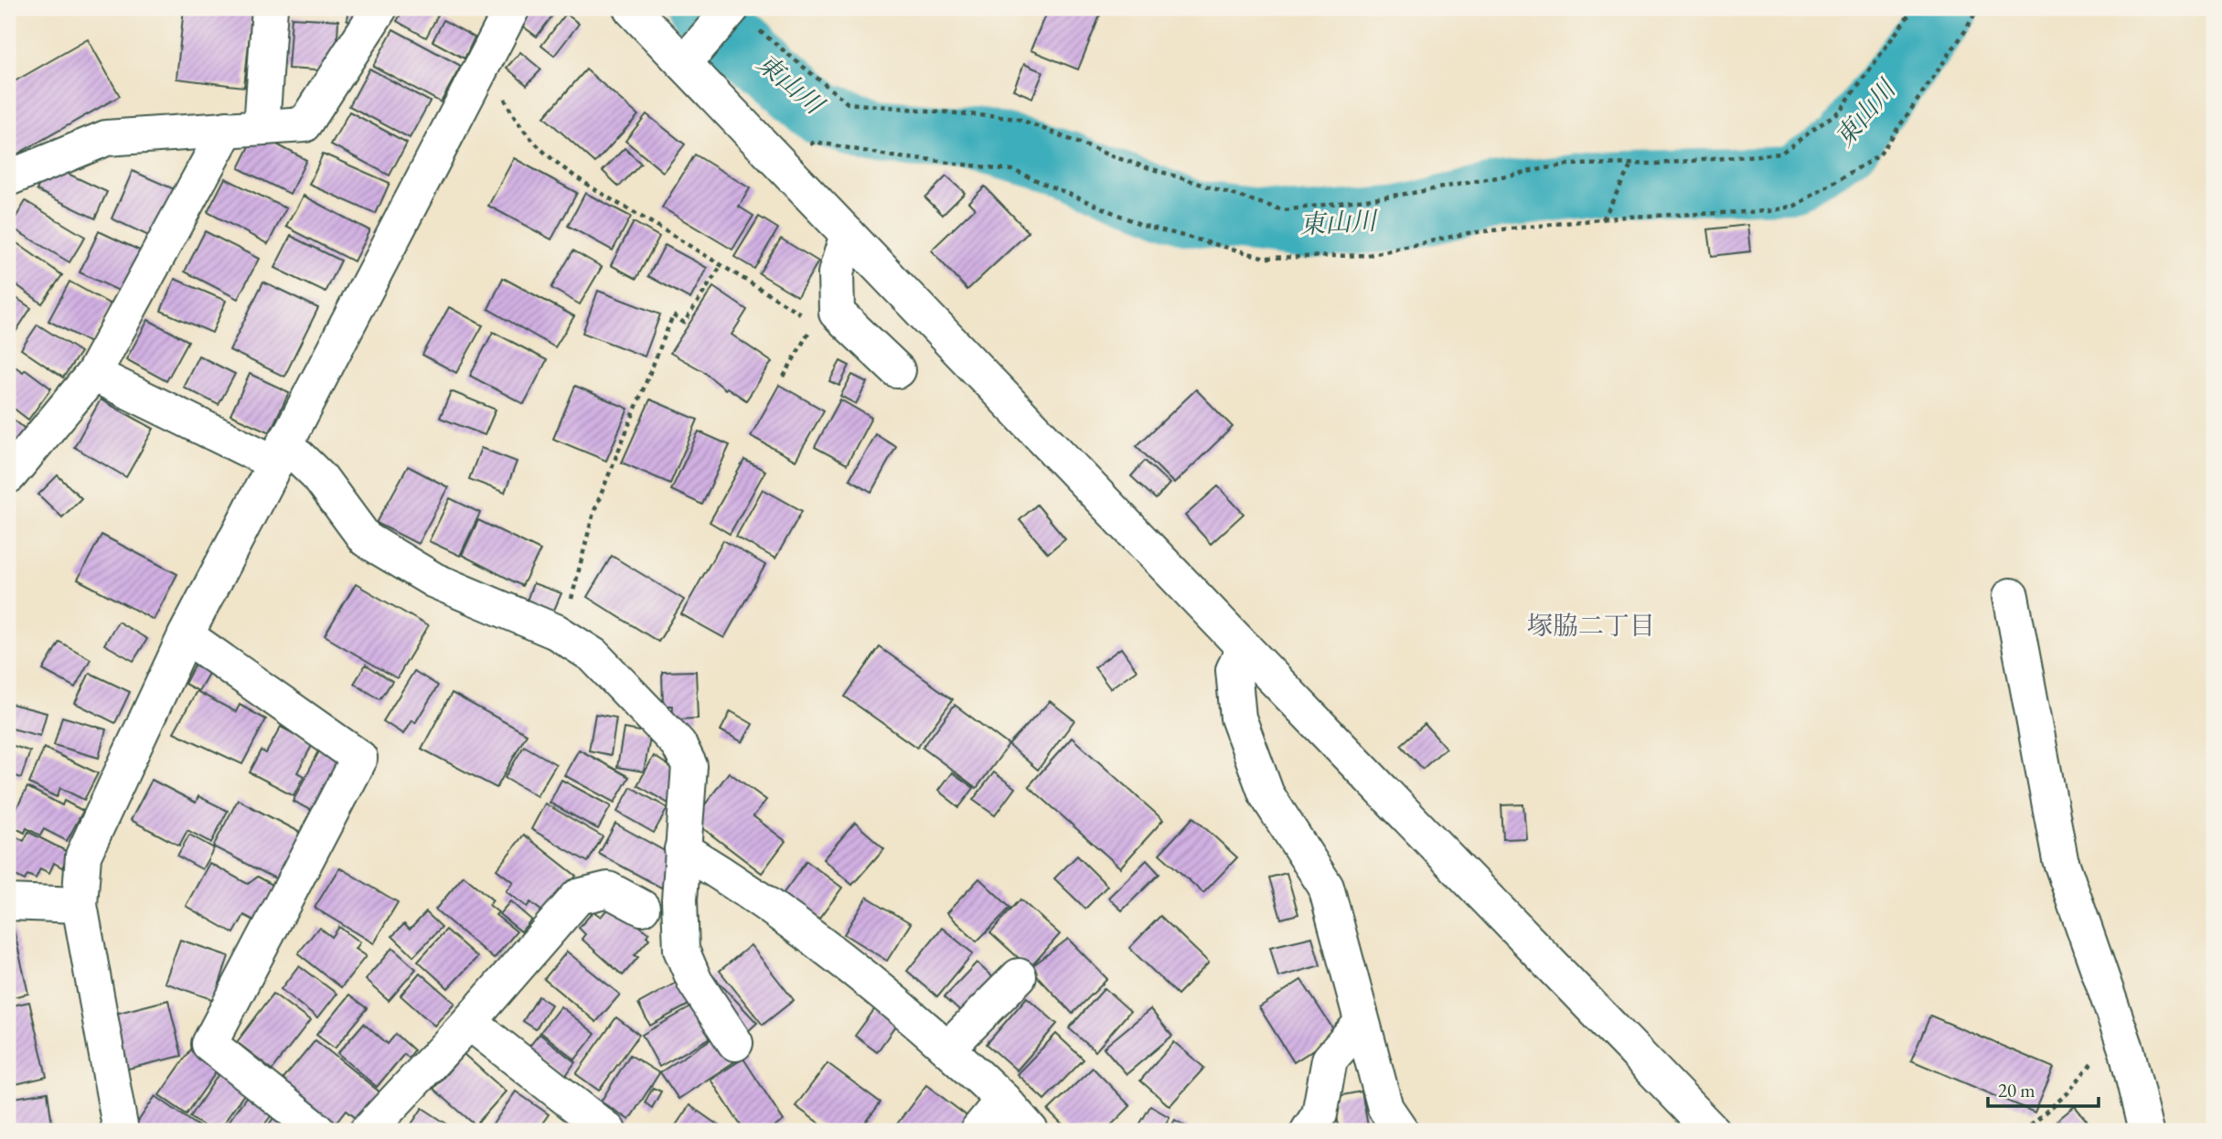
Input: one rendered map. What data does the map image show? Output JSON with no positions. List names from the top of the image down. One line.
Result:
{"districts":["塚脇二丁目"],"water":["東山川"],"scale_bar":"20 m"}
